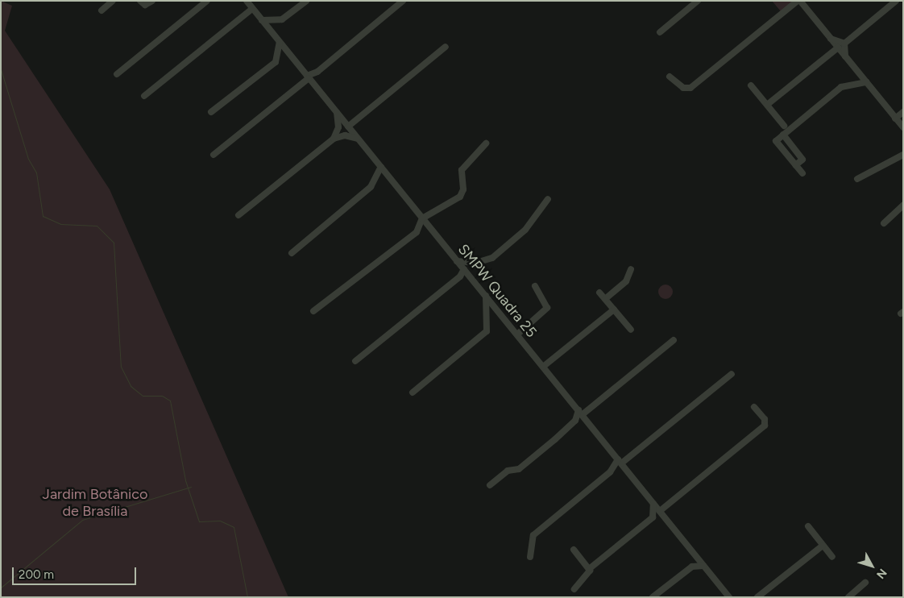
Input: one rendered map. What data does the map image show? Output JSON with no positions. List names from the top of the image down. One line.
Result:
{"streets":{"street":["SMPW Quadra 25"]},"parks":["Jardim Botânico de Brasília"],"scale_bar":"200 m","north":"bottom right"}
